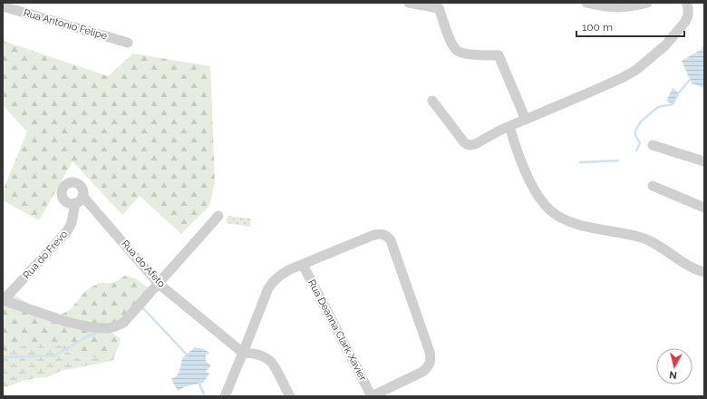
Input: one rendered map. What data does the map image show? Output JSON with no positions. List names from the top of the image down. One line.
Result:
{"streets":{"street":["Rua Antonio Felipe","Rua do Frevo","Rua do Afeto","Rua Deanna Clark Xavier"]},"crossings":[["Rua do Frevo","Rua do Afeto"]],"scale_bar":"100 m","north":"bottom"}
